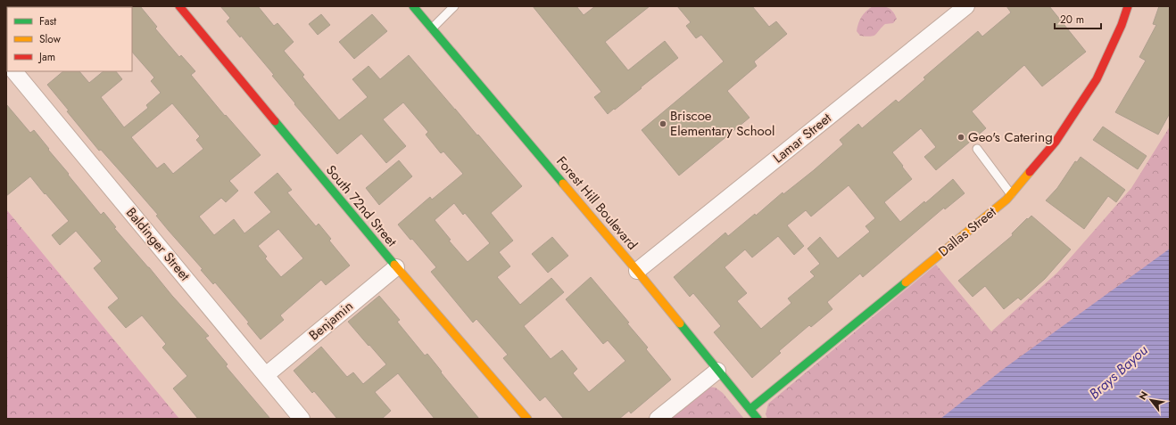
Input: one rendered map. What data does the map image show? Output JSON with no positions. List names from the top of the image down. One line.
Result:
{"streets":{"street":["Lamar Street","Forest Hill Boulevard","South 72nd Street","Dallas Street","Baldinger Street","Benjamin"]},"crossings":[["Lamar Street","Forest Hill Boulevard"],["Forest Hill Boulevard","Dallas Street"],["South 72nd Street","Benjamin"],["Baldinger Street","Benjamin"]],"water":["Brays Bayou"],"places":["Briscoe Elementary School","Geo's Catering"],"legend":["Fast","Slow","Jam"],"scale_bar":"20 m","north":"top left"}
